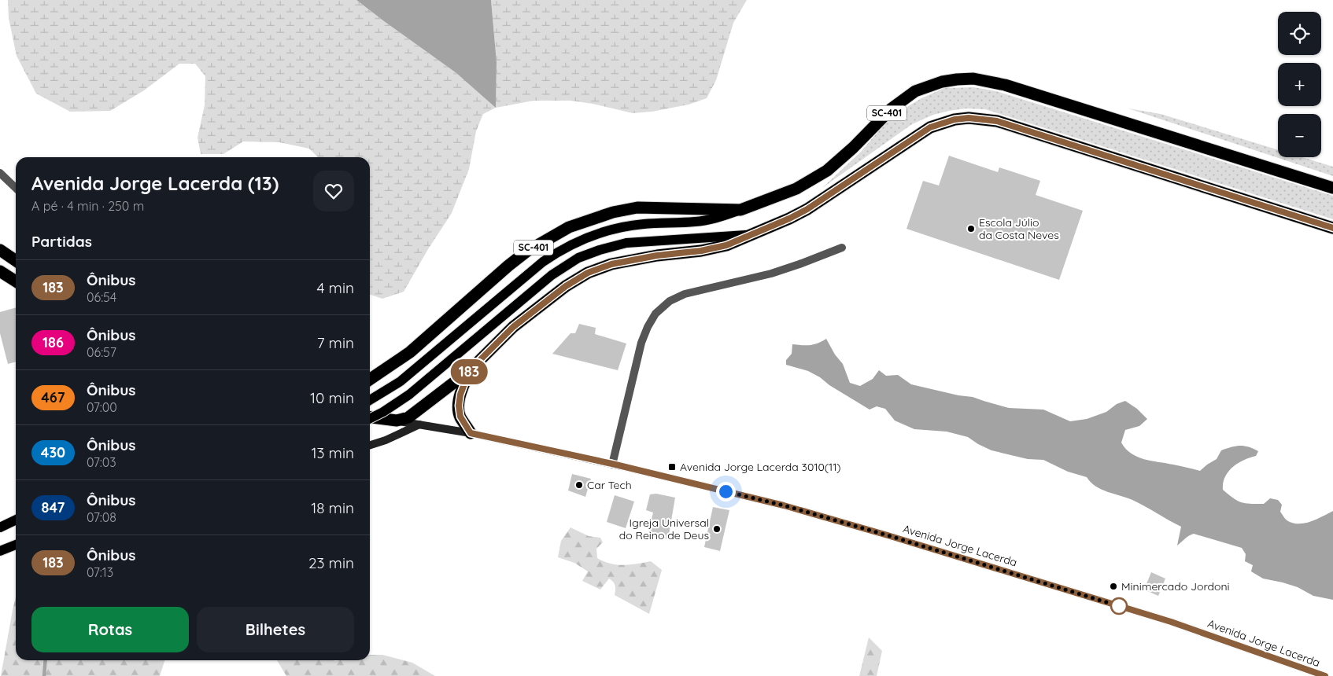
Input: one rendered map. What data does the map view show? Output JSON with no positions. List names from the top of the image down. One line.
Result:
{"streets":{"highway":["SC-401"],"main road":["Avenida Jorge Lacerda"]},"places":{"other":["Escola Júlio da Costa Neves","Car Tech","Igreja Universal do Reino de Deus","Minimercado Jordoni"],"transit":["Avenida Jorge Lacerda 3010(11)"]},"lines":["bus line 183"],"page":{"on_map":"183","map_buttons":["+","−"],"heading":[["Avenida Jorge Lacerda (13)","A pé · 4 min · 250 m"],"Partidas"],"list":[{"mark":"183","name":"Ônibus","note":"06:54","value":"4 min"},{"mark":"186","name":"Ônibus","note":"06:57","value":"7 min"},{"mark":"467","name":"Ônibus","note":"07:00","value":"10 min"},{"mark":"430","name":"Ônibus","note":"07:03","value":"13 min"},{"mark":"847","name":"Ônibus","note":"07:08","value":"18 min"},{"mark":"183","name":"Ônibus","note":"07:13","value":"23 min"}],"buttons":["Rotas","Bilhetes"]}}
